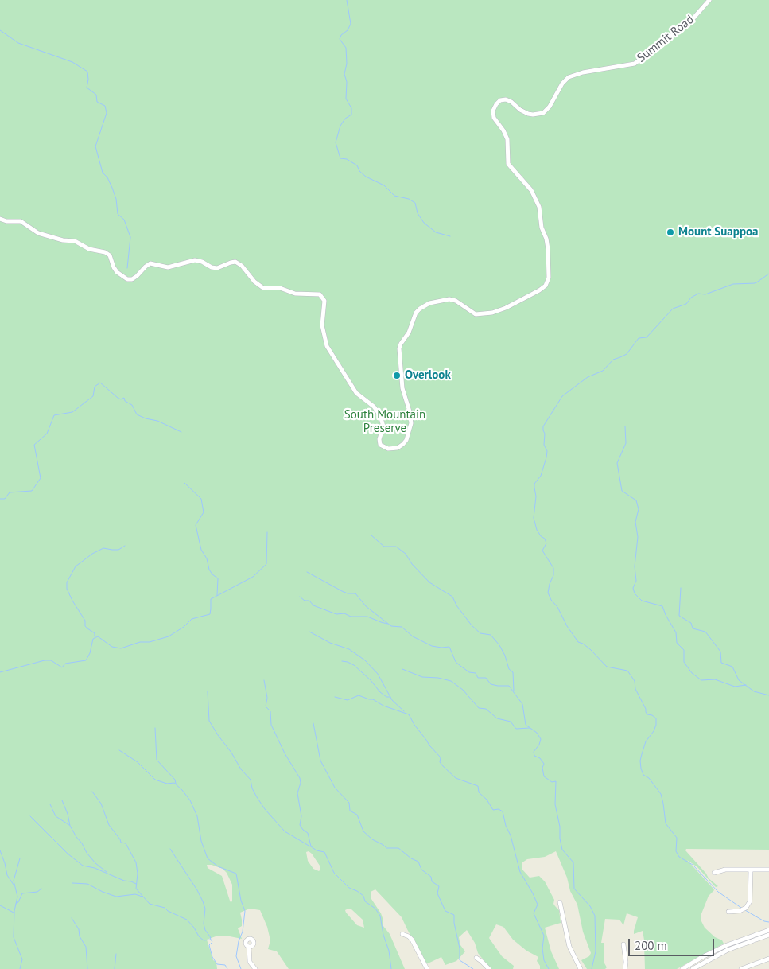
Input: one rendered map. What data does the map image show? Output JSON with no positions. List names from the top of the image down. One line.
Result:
{"streets":{"street":["Summit Road"]},"parks":["South Mountain Preserve"],"places":["Mount Suappoa","Overlook"],"scale_bar":"200 m"}
